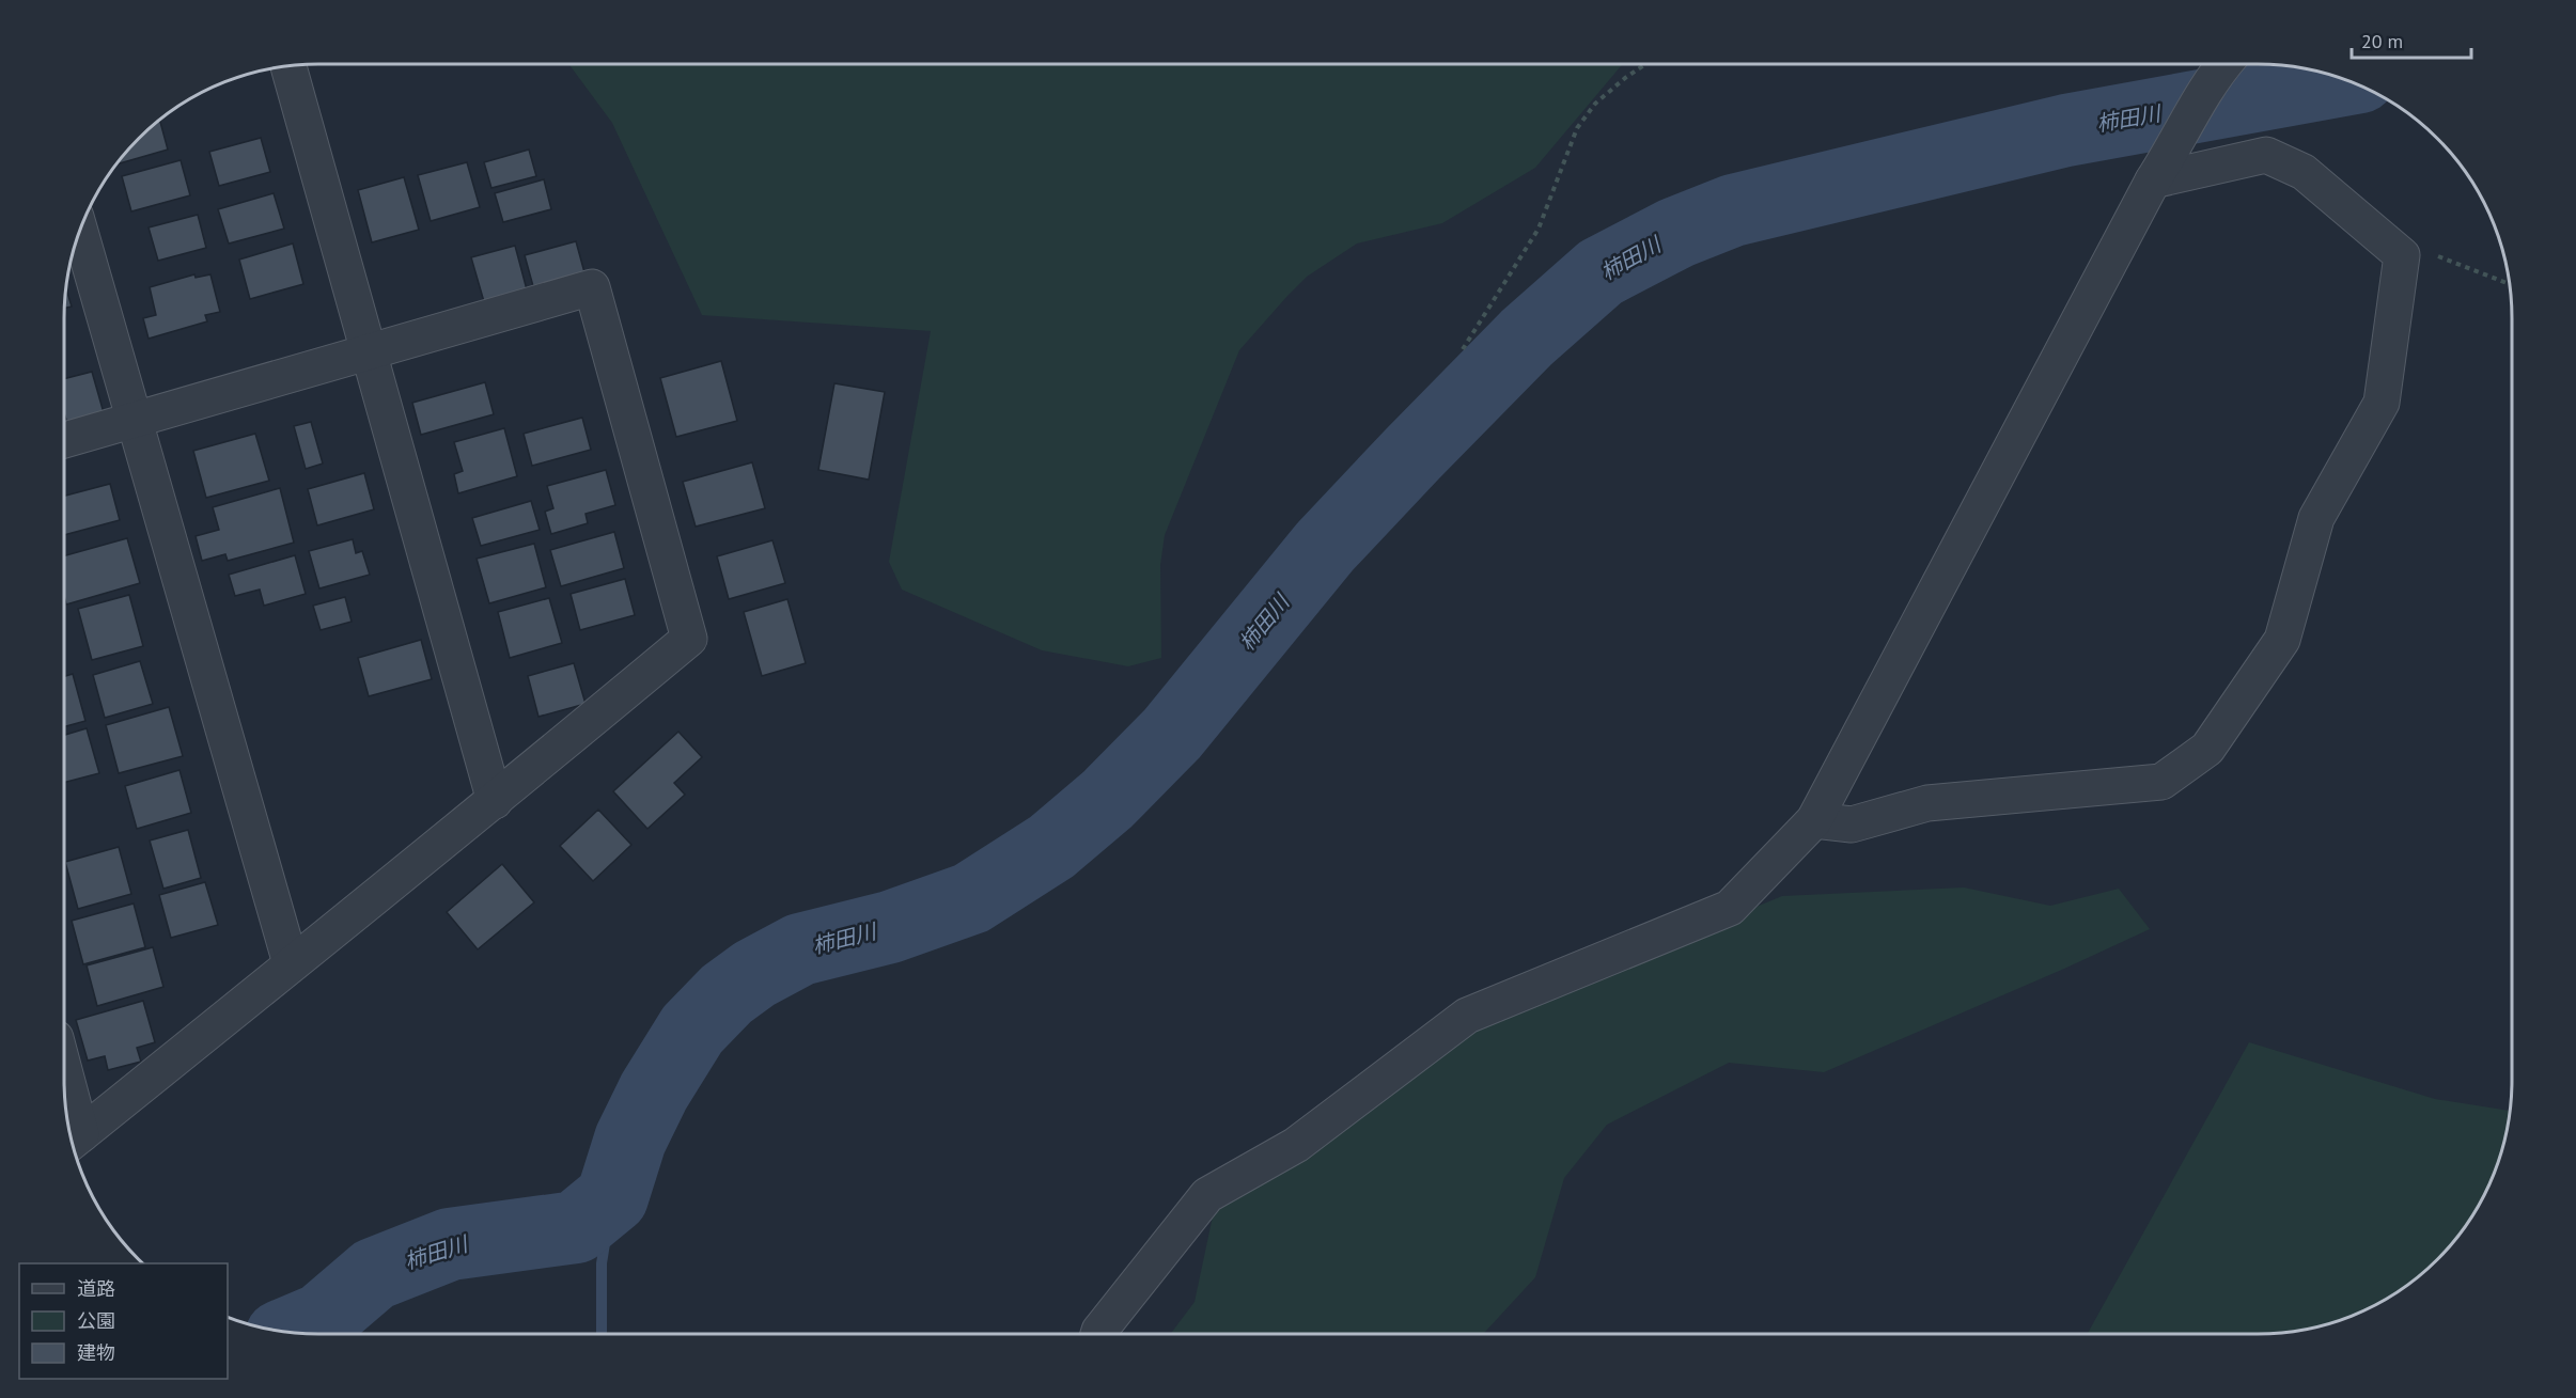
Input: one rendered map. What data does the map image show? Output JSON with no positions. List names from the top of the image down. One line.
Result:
{"water":["柿田川"],"legend":["道路","公園","建物"],"scale_bar":"20 m"}
